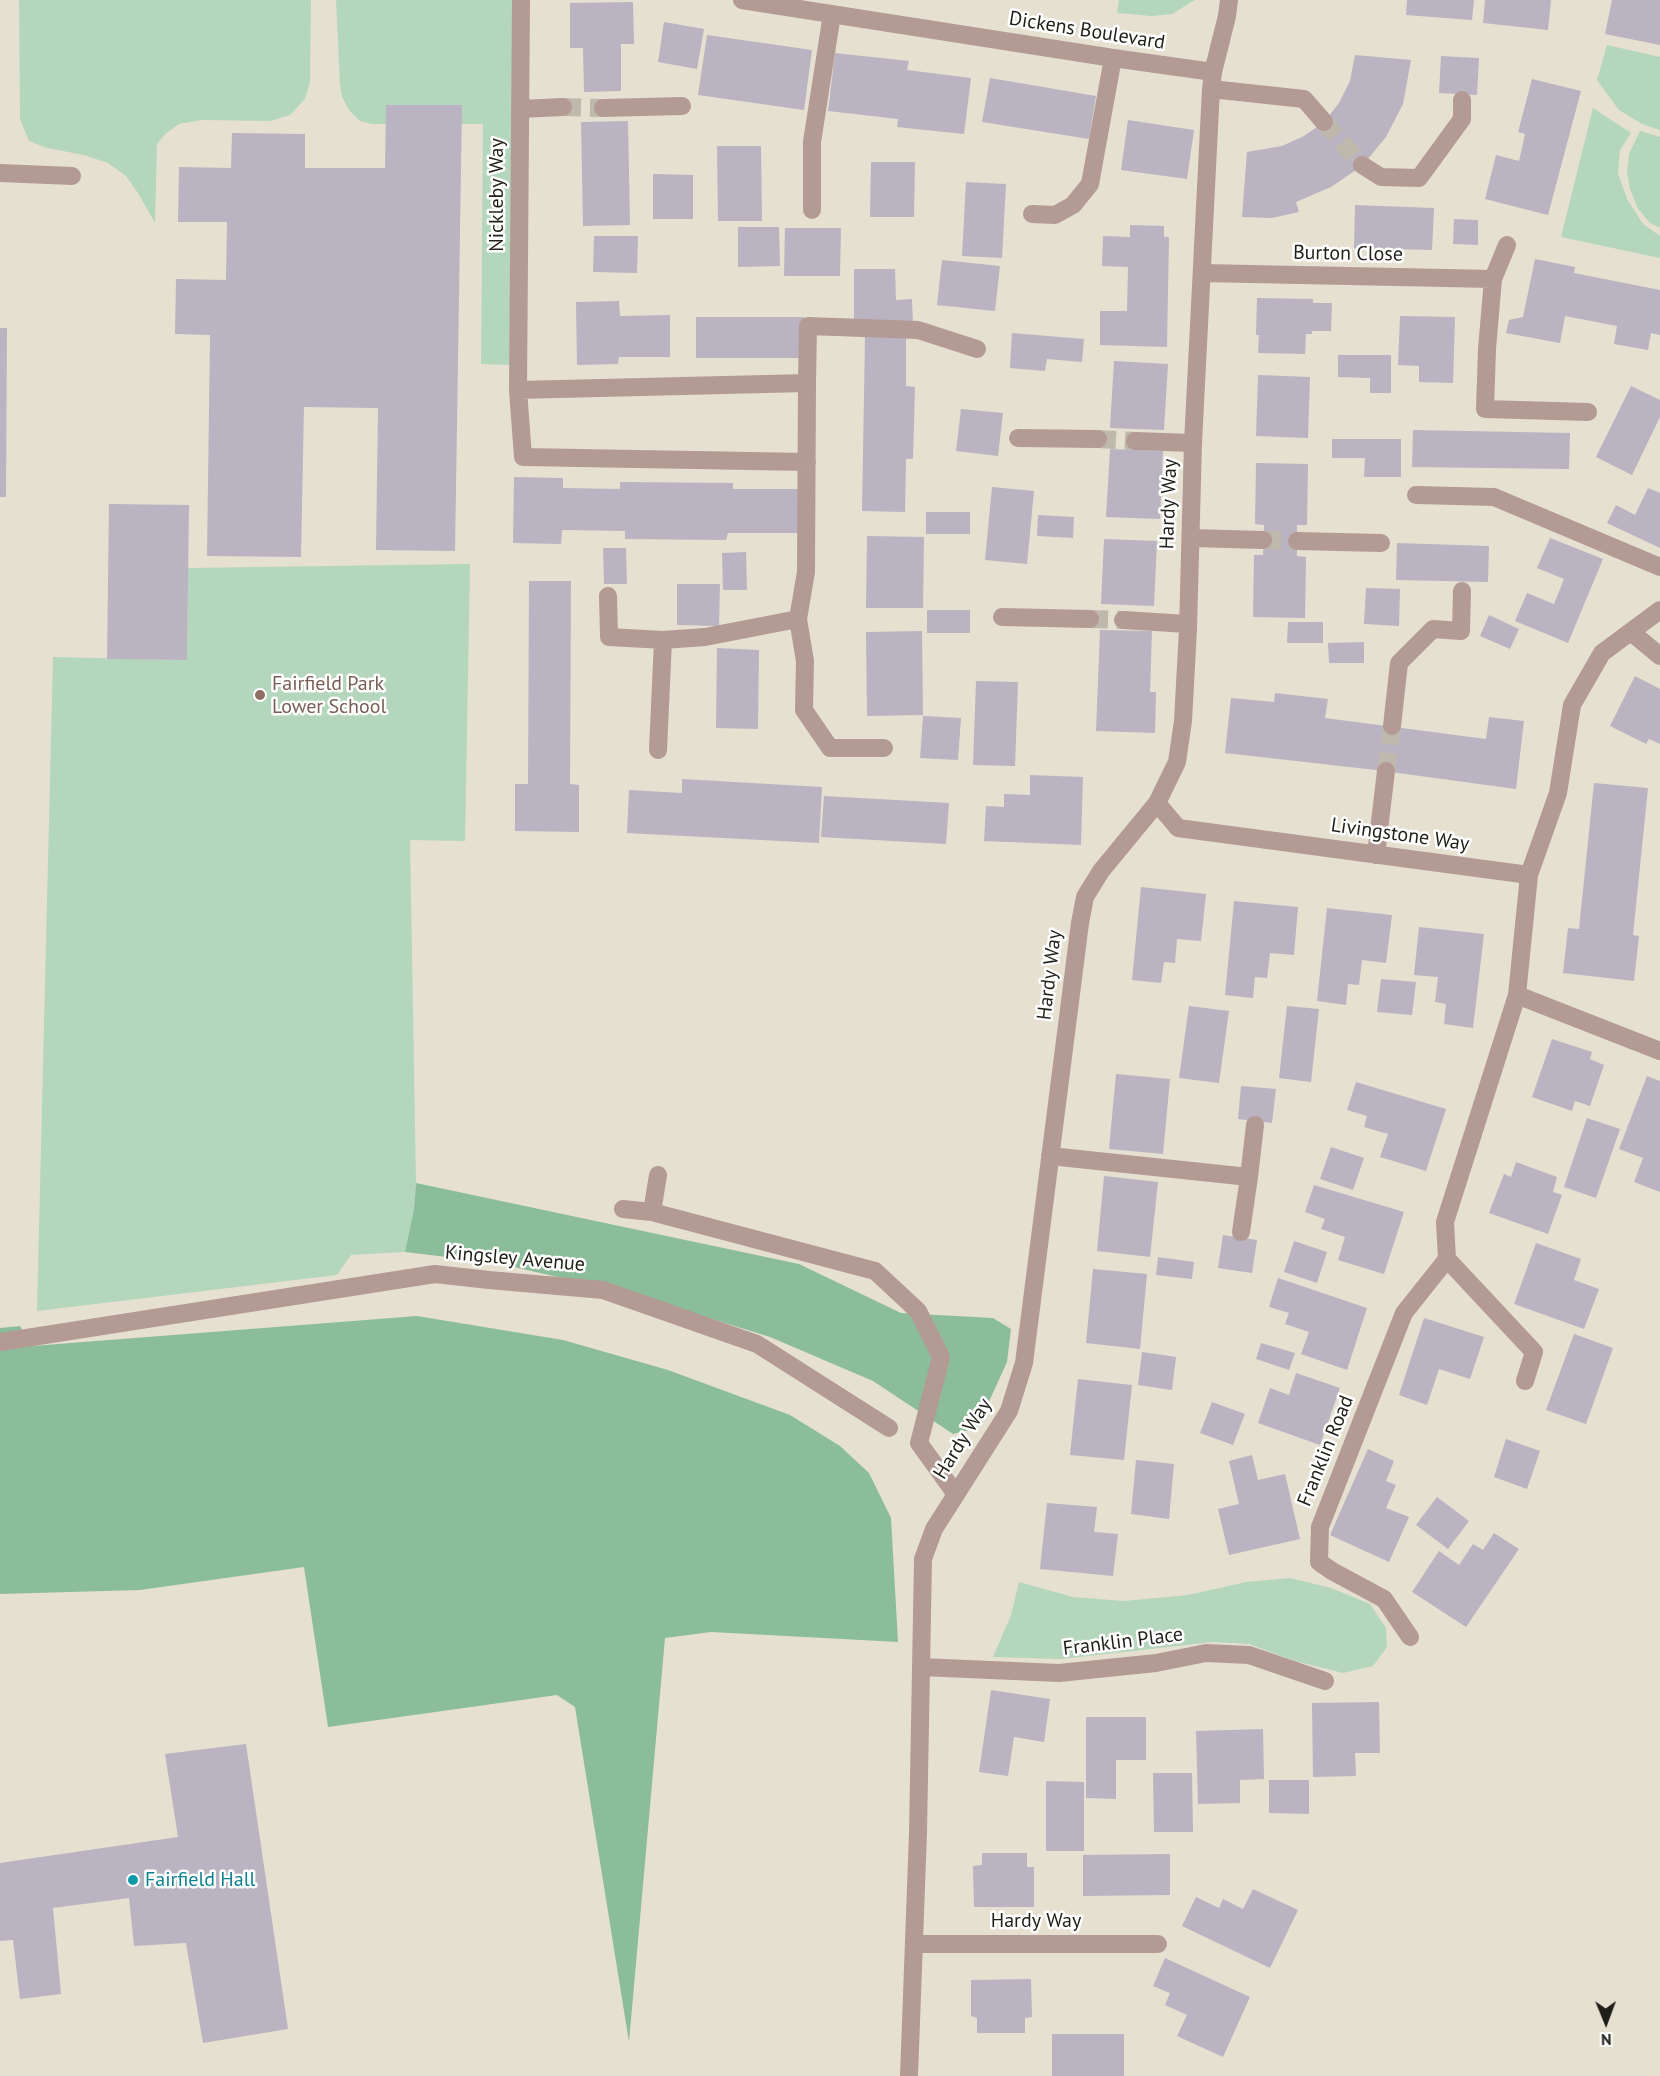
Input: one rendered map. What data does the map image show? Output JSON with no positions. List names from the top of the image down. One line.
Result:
{"streets":{"street":["Dickens Boulevard","Nickleby Way","Burton Close","Hardy Way","Livingstone Way","Kingsley Avenue","Franklin Road","Franklin Place"]},"crossings":[["Dickens Boulevard","Hardy Way"],["Burton Close","Hardy Way"],["Hardy Way","Livingstone Way"],["Hardy Way","Franklin Place"]],"places":["Fairfield Park Lower School","Fairfield Hall"],"north":"bottom"}
